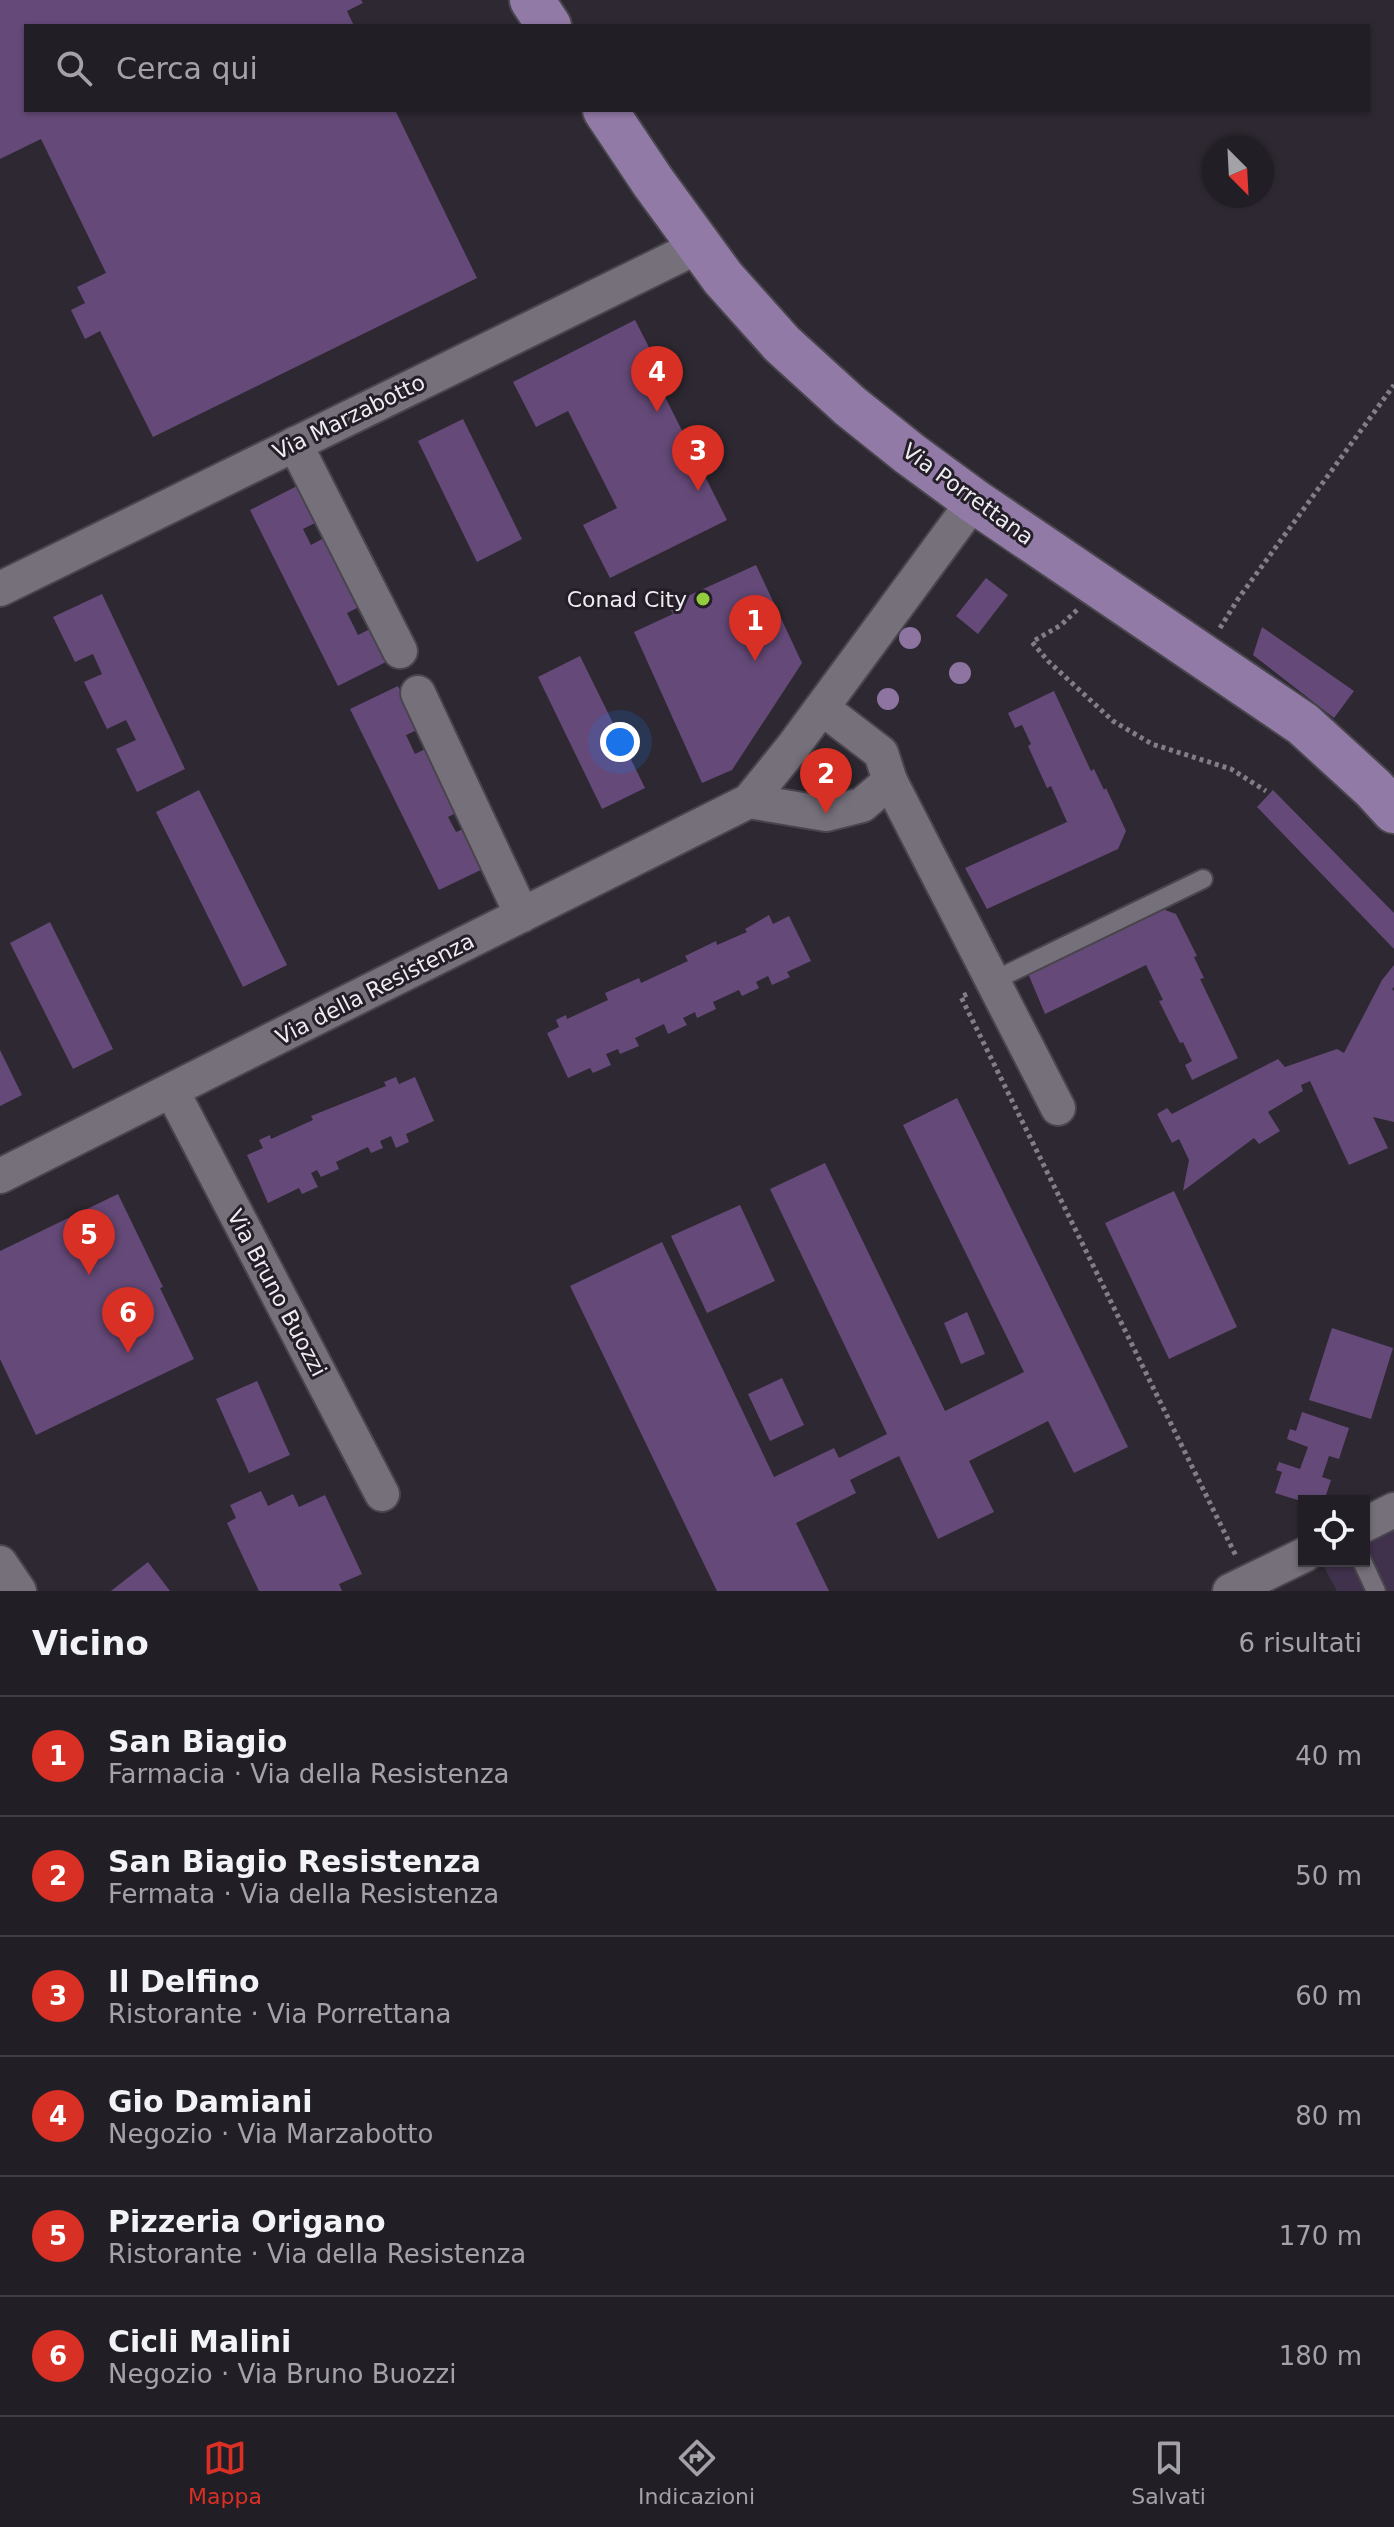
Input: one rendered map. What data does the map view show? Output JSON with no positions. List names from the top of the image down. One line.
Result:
{"streets":{"main road":["Via Porrettana"],"street":["Via Marzabotto","Via della Resistenza","Via Bruno Buozzi"]},"crossings":[["Via Marzabotto","Via Porrettana"],["Via Porrettana","Via della Resistenza"],["Via della Resistenza","Via Bruno Buozzi"]],"places":["Conad City"],"north":"bottom right","page":{"search":"Cerca qui","pins":["4","3","1","2","5","6"],"heading":["Vicino","6 risultati"],"list":[{"mark":"1","name":"San Biagio","note":"Farmacia · Via della Resistenza","value":"40 m"},{"mark":"2","name":"San Biagio Resistenza","note":"Fermata · Via della Resistenza","value":"50 m"},{"mark":"3","name":"Il Delfino","note":"Ristorante · Via Porrettana","value":"60 m"},{"mark":"4","name":"Gio Damiani","note":"Negozio · Via Marzabotto","value":"80 m"},{"mark":"5","name":"Pizzeria Origano","note":"Ristorante · Via della Resistenza","value":"170 m"},{"mark":"6","name":"Cicli Malini","note":"Negozio · Via Bruno Buozzi","value":"180 m"}],"nav":["Mappa","Indicazioni","Salvati"]}}
